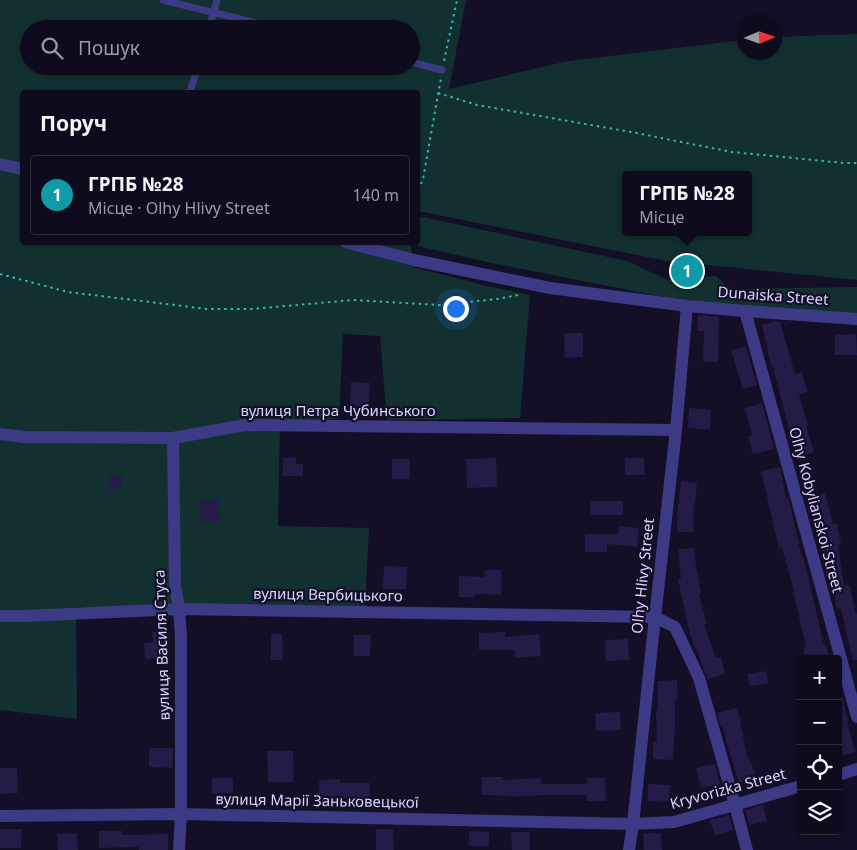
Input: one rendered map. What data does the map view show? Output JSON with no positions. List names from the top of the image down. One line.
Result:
{"streets":{"street":["Dunaiska Street","вулиця Петра Чубинського","Olhy Kobylianskoi Street","Olhy Hlivy Street","вулиця Вербицького","вулиця Василя Стуса","Kryvorizka Street","вулиця Марії Заньковецької"]},"crossings":[["Dunaiska Street","Olhy Kobylianskoi Street"],["Dunaiska Street","Olhy Hlivy Street"],["вулиця Петра Чубинського","Olhy Hlivy Street"],["вулиця Петра Чубинського","вулиця Василя Стуса"],["Olhy Hlivy Street","вулиця Вербицького"],["Olhy Hlivy Street","Kryvorizka Street"],["Olhy Hlivy Street","вулиця Марії Заньковецької"],["вулиця Вербицького","вулиця Василя Стуса"],["вулиця Василя Стуса","вулиця Марії Заньковецької"],["Kryvorizka Street","вулиця Марії Заньковецької"]],"north":"right","page":{"search":"Пошук","heading":"Поруч","list":[{"mark":"1","name":"ГРПБ №28","note":"Місце · Olhy Hlivy Street","value":"140 m"}],"popup":["ГРПБ №28","Місце"],"pins":"1","map_buttons":["+","−"]}}
